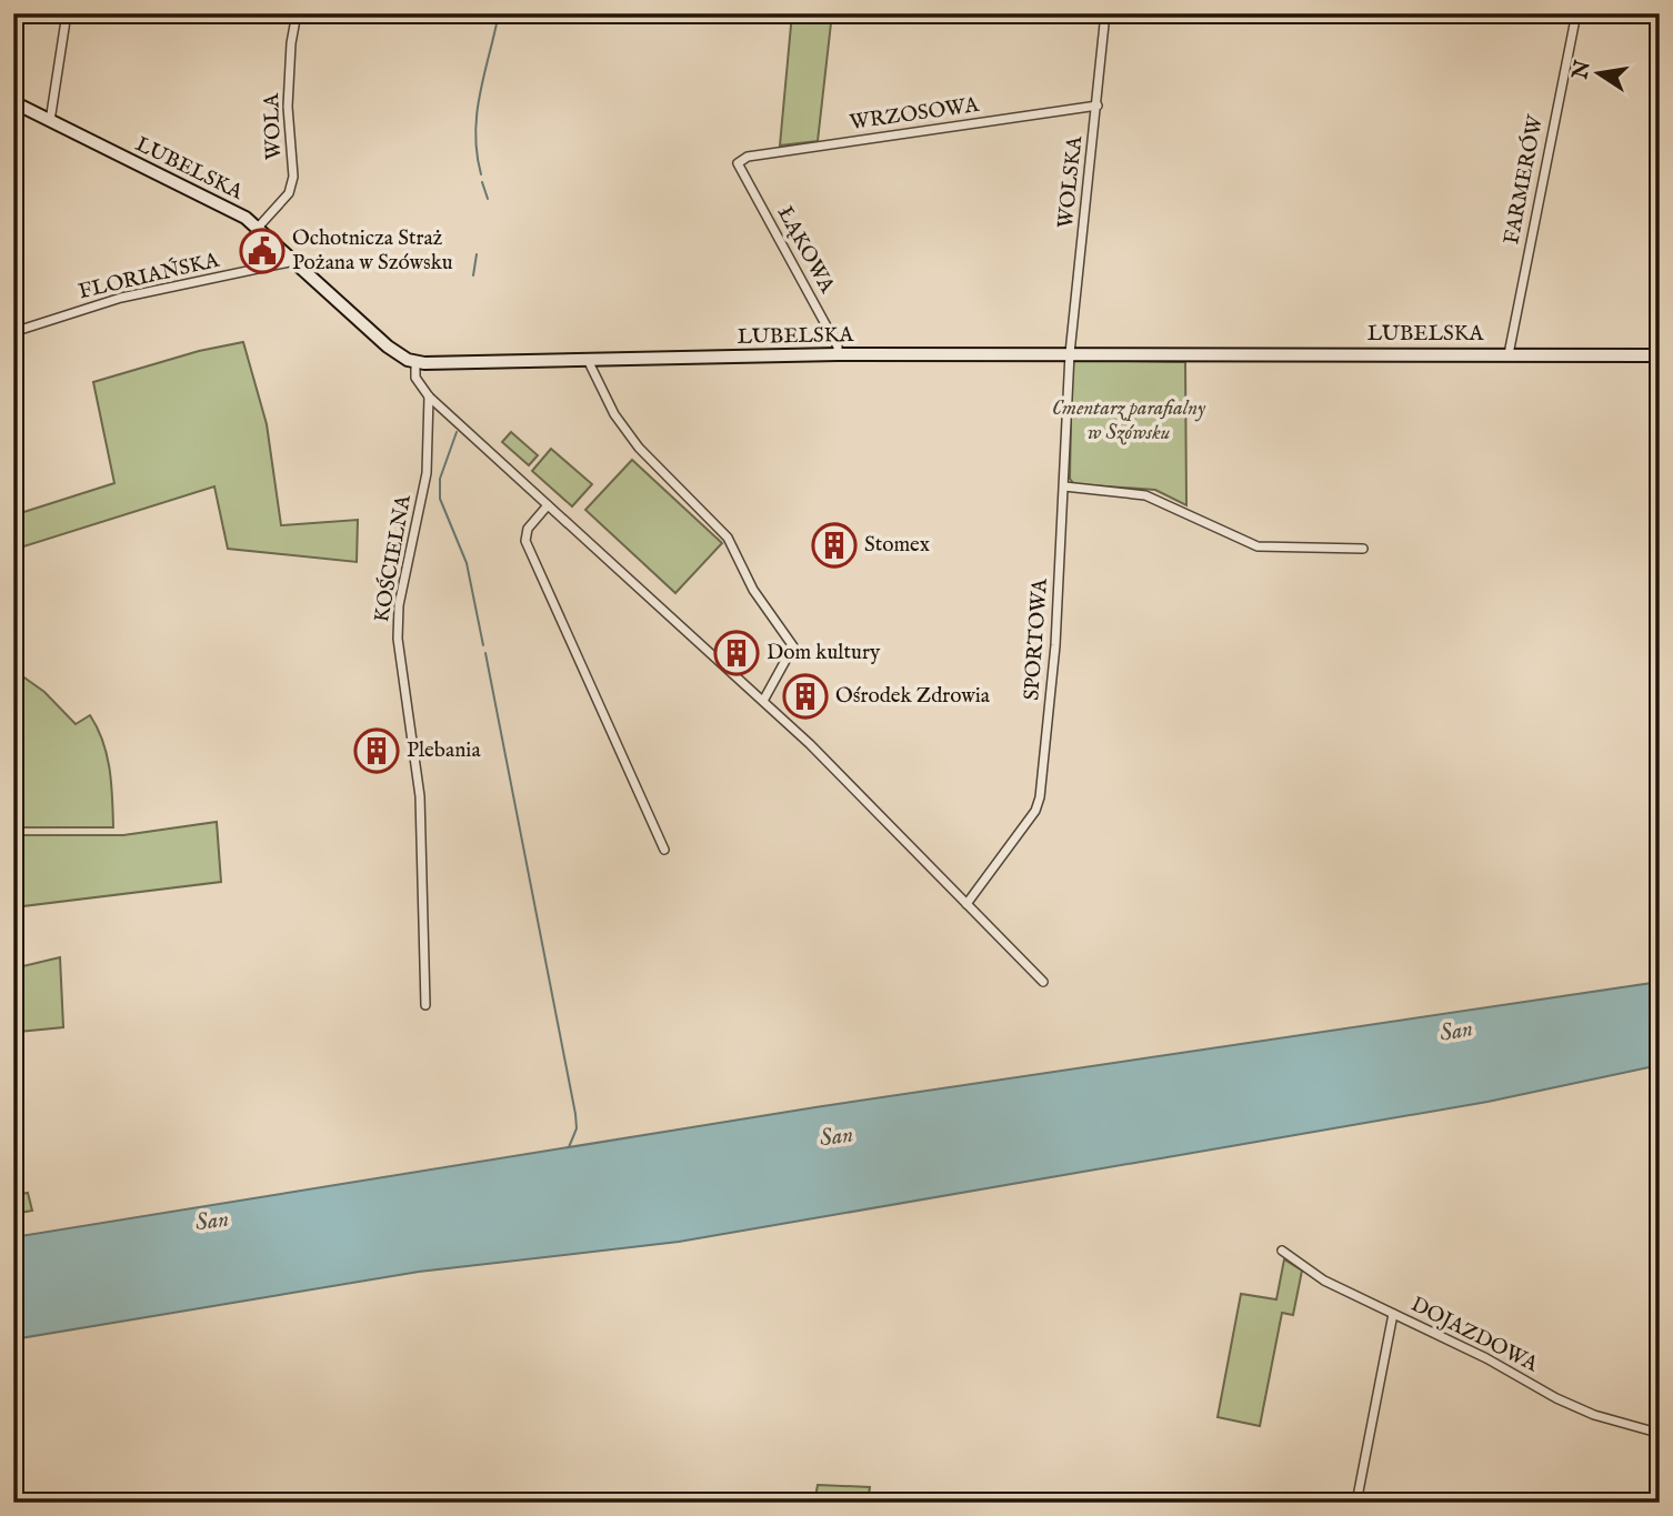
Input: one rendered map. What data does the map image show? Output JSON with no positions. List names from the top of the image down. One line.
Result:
{"streets":{"main road":["LUBELSKA"],"street":["WRZOSOWA","WOLA","FARMERÓW","WOLSKA","ŁĄKOWA","FLORIAŃSKA","KOŚCIELNA","SPORTOWA","DOJAZDOWA"]},"crossings":[["WRZOSOWA","WOLSKA"],["WRZOSOWA","ŁĄKOWA"],["WOLA","LUBELSKA"],["LUBELSKA","FARMERÓW"],["LUBELSKA","WOLSKA"],["LUBELSKA","ŁĄKOWA"],["LUBELSKA","FLORIAŃSKA"],["LUBELSKA","SPORTOWA"],["WOLSKA","SPORTOWA"]],"water":["San"],"parks":["Cmentarz parafialny w Szówsku"],"places":{"public building":["Ochotnicza Straż Pożana w Szówsku"],"building":["Stomex","Dom kultury","Ośrodek Zdrowia","Plebania"]},"north":"left"}
